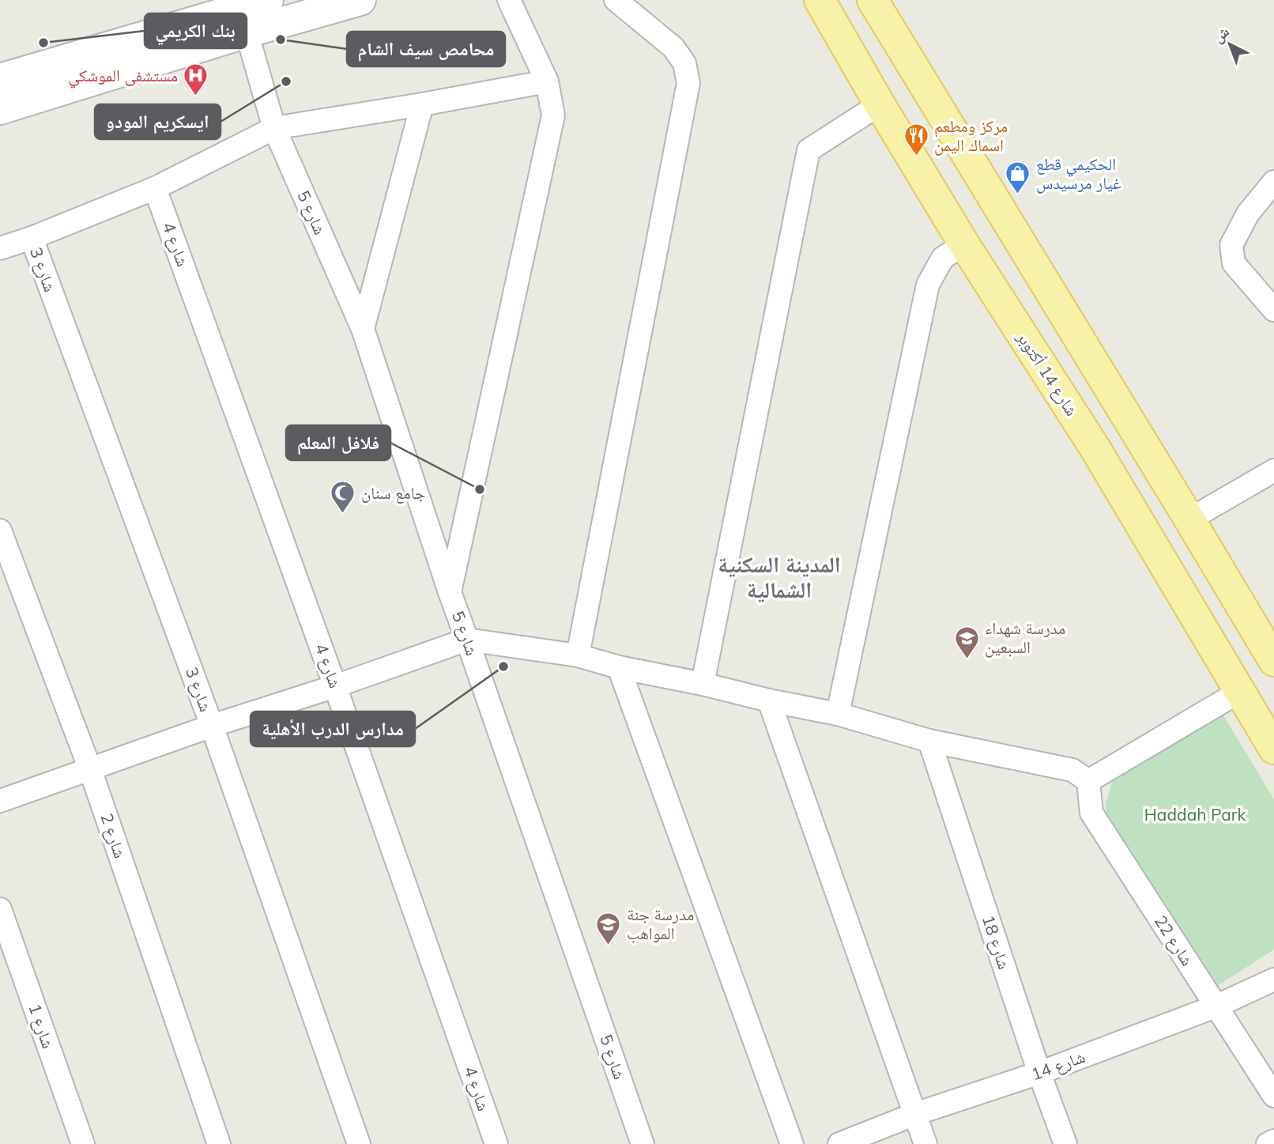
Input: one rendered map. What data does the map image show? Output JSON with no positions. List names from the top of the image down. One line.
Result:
{"streets":{"main road":["شارع 14 أكتوبر"],"street":["شارع 5","شارع 4","شارع 3","شارع 2","شارع 22","شارع 18","شارع 1","شارع 14"]},"crossings":[["شارع 22","شارع 14"],["شارع 18","شارع 14"]],"districts":["المدينة السكنية الشمالية"],"parks":["Haddah Park"],"places":{"other":["محامص سيف الشام","بنك الكريمي","ايسكريم المودو","فلافل المعلم","مدارس الدرب الأهلية"],"hospital":["مستشفى الموشكي"],"restaurant":["مركز ومطعم اسماك اليمن"],"shop":["الحكيمي قطع غيار مرسيدس"],"mosque":["جامع سنان"],"school or university":["مدرسة شهداء السبعين","مدرسة جنة المواهب"]},"north":"top left"}
